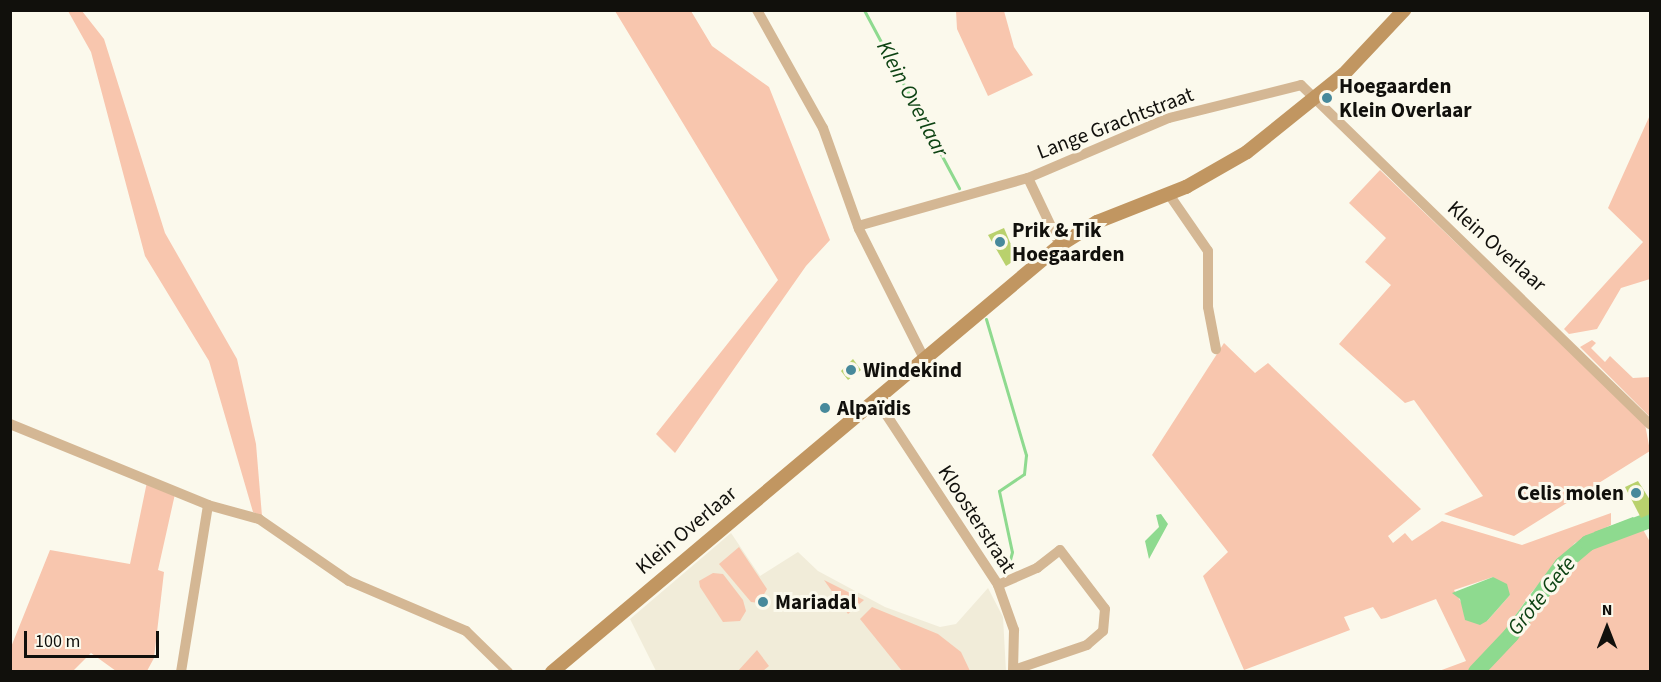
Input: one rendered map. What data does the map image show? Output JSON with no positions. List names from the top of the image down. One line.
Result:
{"streets":{"main road":["Klein Overlaar"],"street":["Lange Grachtstraat","Kloosterstraat"]},"crossings":[["Lange Grachtstraat","Klein Overlaar"],["Klein Overlaar","Kloosterstraat"]],"water":["Klein Overlaar","Grote Gete"],"places":["Hoegaarden Klein Overlaar","Prik & Tik Hoegaarden","Windekind","Alpaïdis","Celis molen","Mariadal"],"scale_bar":"100 m","north":"top"}
